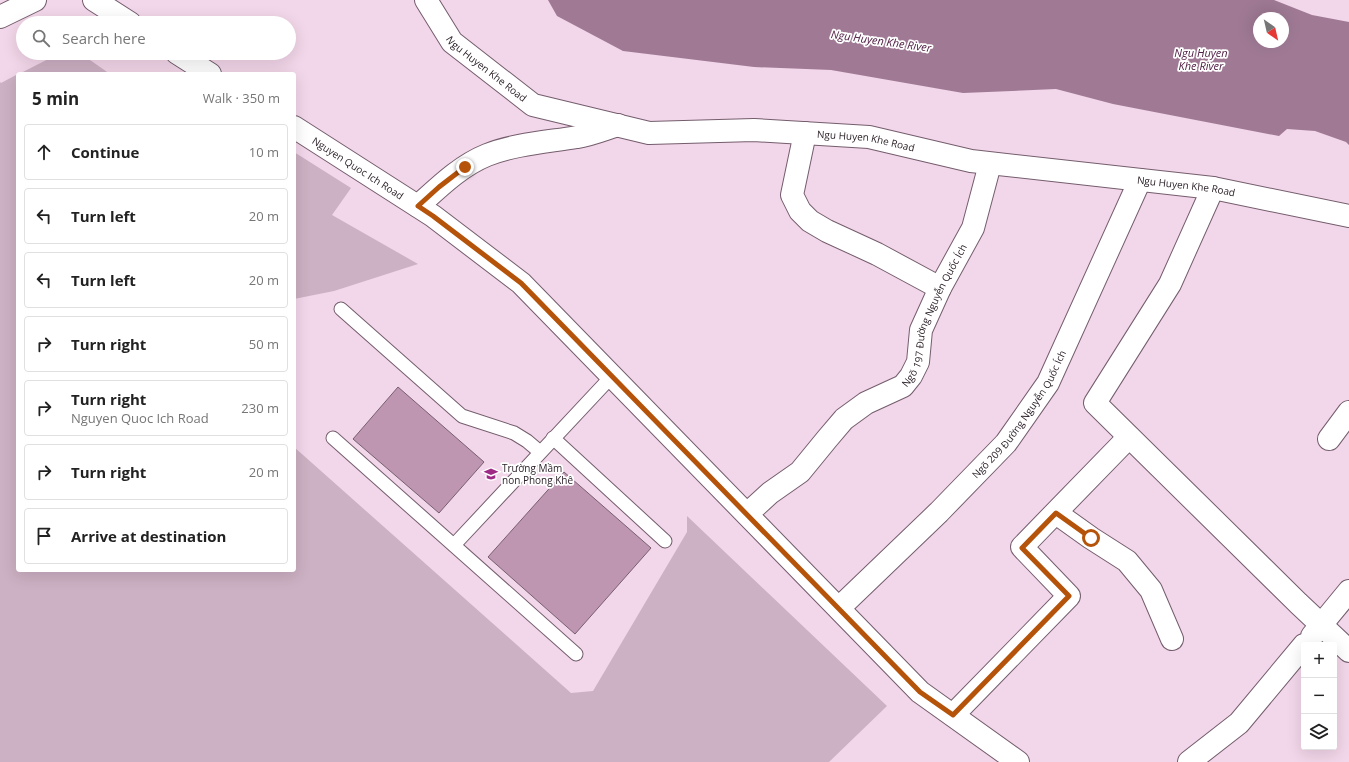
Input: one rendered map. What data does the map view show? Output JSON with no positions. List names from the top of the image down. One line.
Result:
{"streets":{"street":["Ngu Huyen Khe Road","Nguyen Quoc Ich Road","Ngõ 197 Đường Nguyễn Quốc Ích","Ngõ 209 Đường Nguyễn Quốc Ích"]},"crossings":[["Ngu Huyen Khe Road","Ngõ 197 Đường Nguyễn Quốc Ích"],["Ngu Huyen Khe Road","Ngõ 209 Đường Nguyễn Quốc Ích"],["Nguyen Quoc Ich Road","Ngõ 197 Đường Nguyễn Quốc Ích"],["Nguyen Quoc Ich Road","Ngõ 209 Đường Nguyễn Quốc Ích"]],"water":["Ngu Huyen Khe River"],"places":{"school or university":["Trường Mầm non Phong Khê"]},"north":"bottom right","page":{"search":"Search here","heading":["5 min","Walk · 350 m"],"list":[["Continue","10 m"],["Turn left","20 m"],["Turn left","20 m"],["Turn right","50 m"],["Turn right","Nguyen Quoc Ich Road","230 m"],["Turn right","20 m"],"Arrive at destination"],"map_buttons":["+","−"]}}
